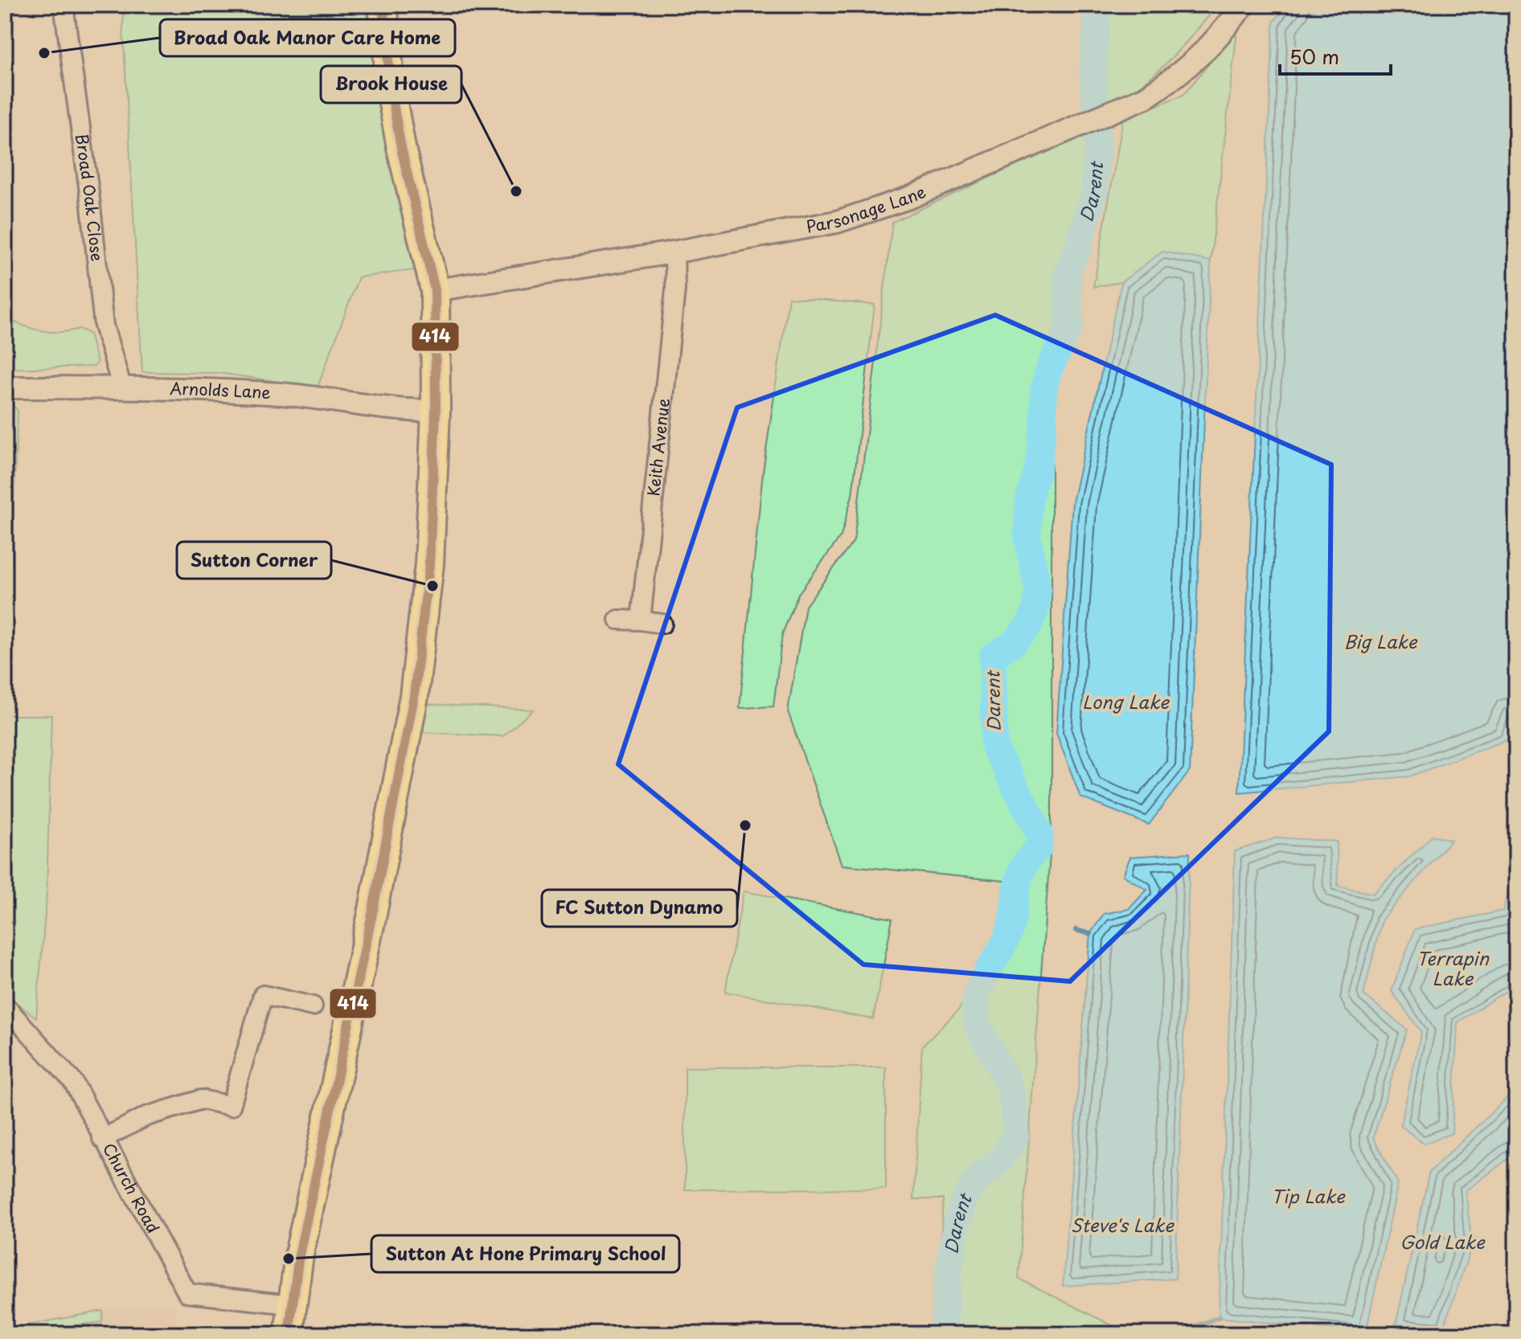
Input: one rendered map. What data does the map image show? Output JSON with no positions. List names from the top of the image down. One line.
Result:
{"streets":{"street":["Broad Oak Close","Parsonage Lane","Arnolds Lane","Keith Avenue","Church Road"]},"crossings":[["Broad Oak Close","Arnolds Lane"],["Parsonage Lane","Keith Avenue"]],"water":["Darent","Big Lake","Long Lake","Terrapin Lake","Tip Lake","Steve's Lake","Gold Lake"],"places":["Broad Oak Manor Care Home","Brook House","Sutton Corner","FC Sutton Dynamo","Sutton At Hone Primary School"],"lines":["transit line 414"],"scale_bar":"50 m"}
